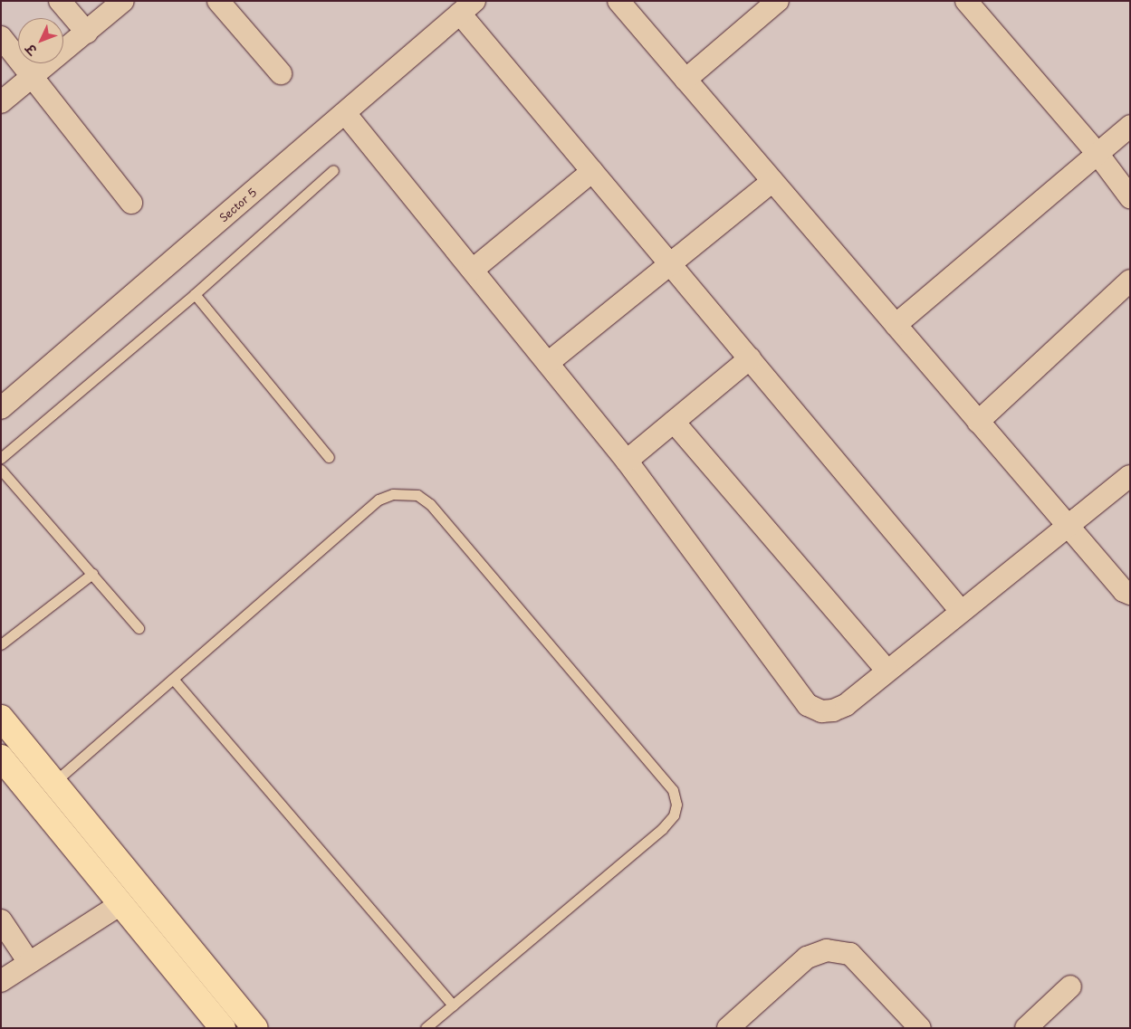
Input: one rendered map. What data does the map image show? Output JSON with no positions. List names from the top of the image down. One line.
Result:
{"streets":{"street":["Sector 5"]},"north":"bottom left"}
